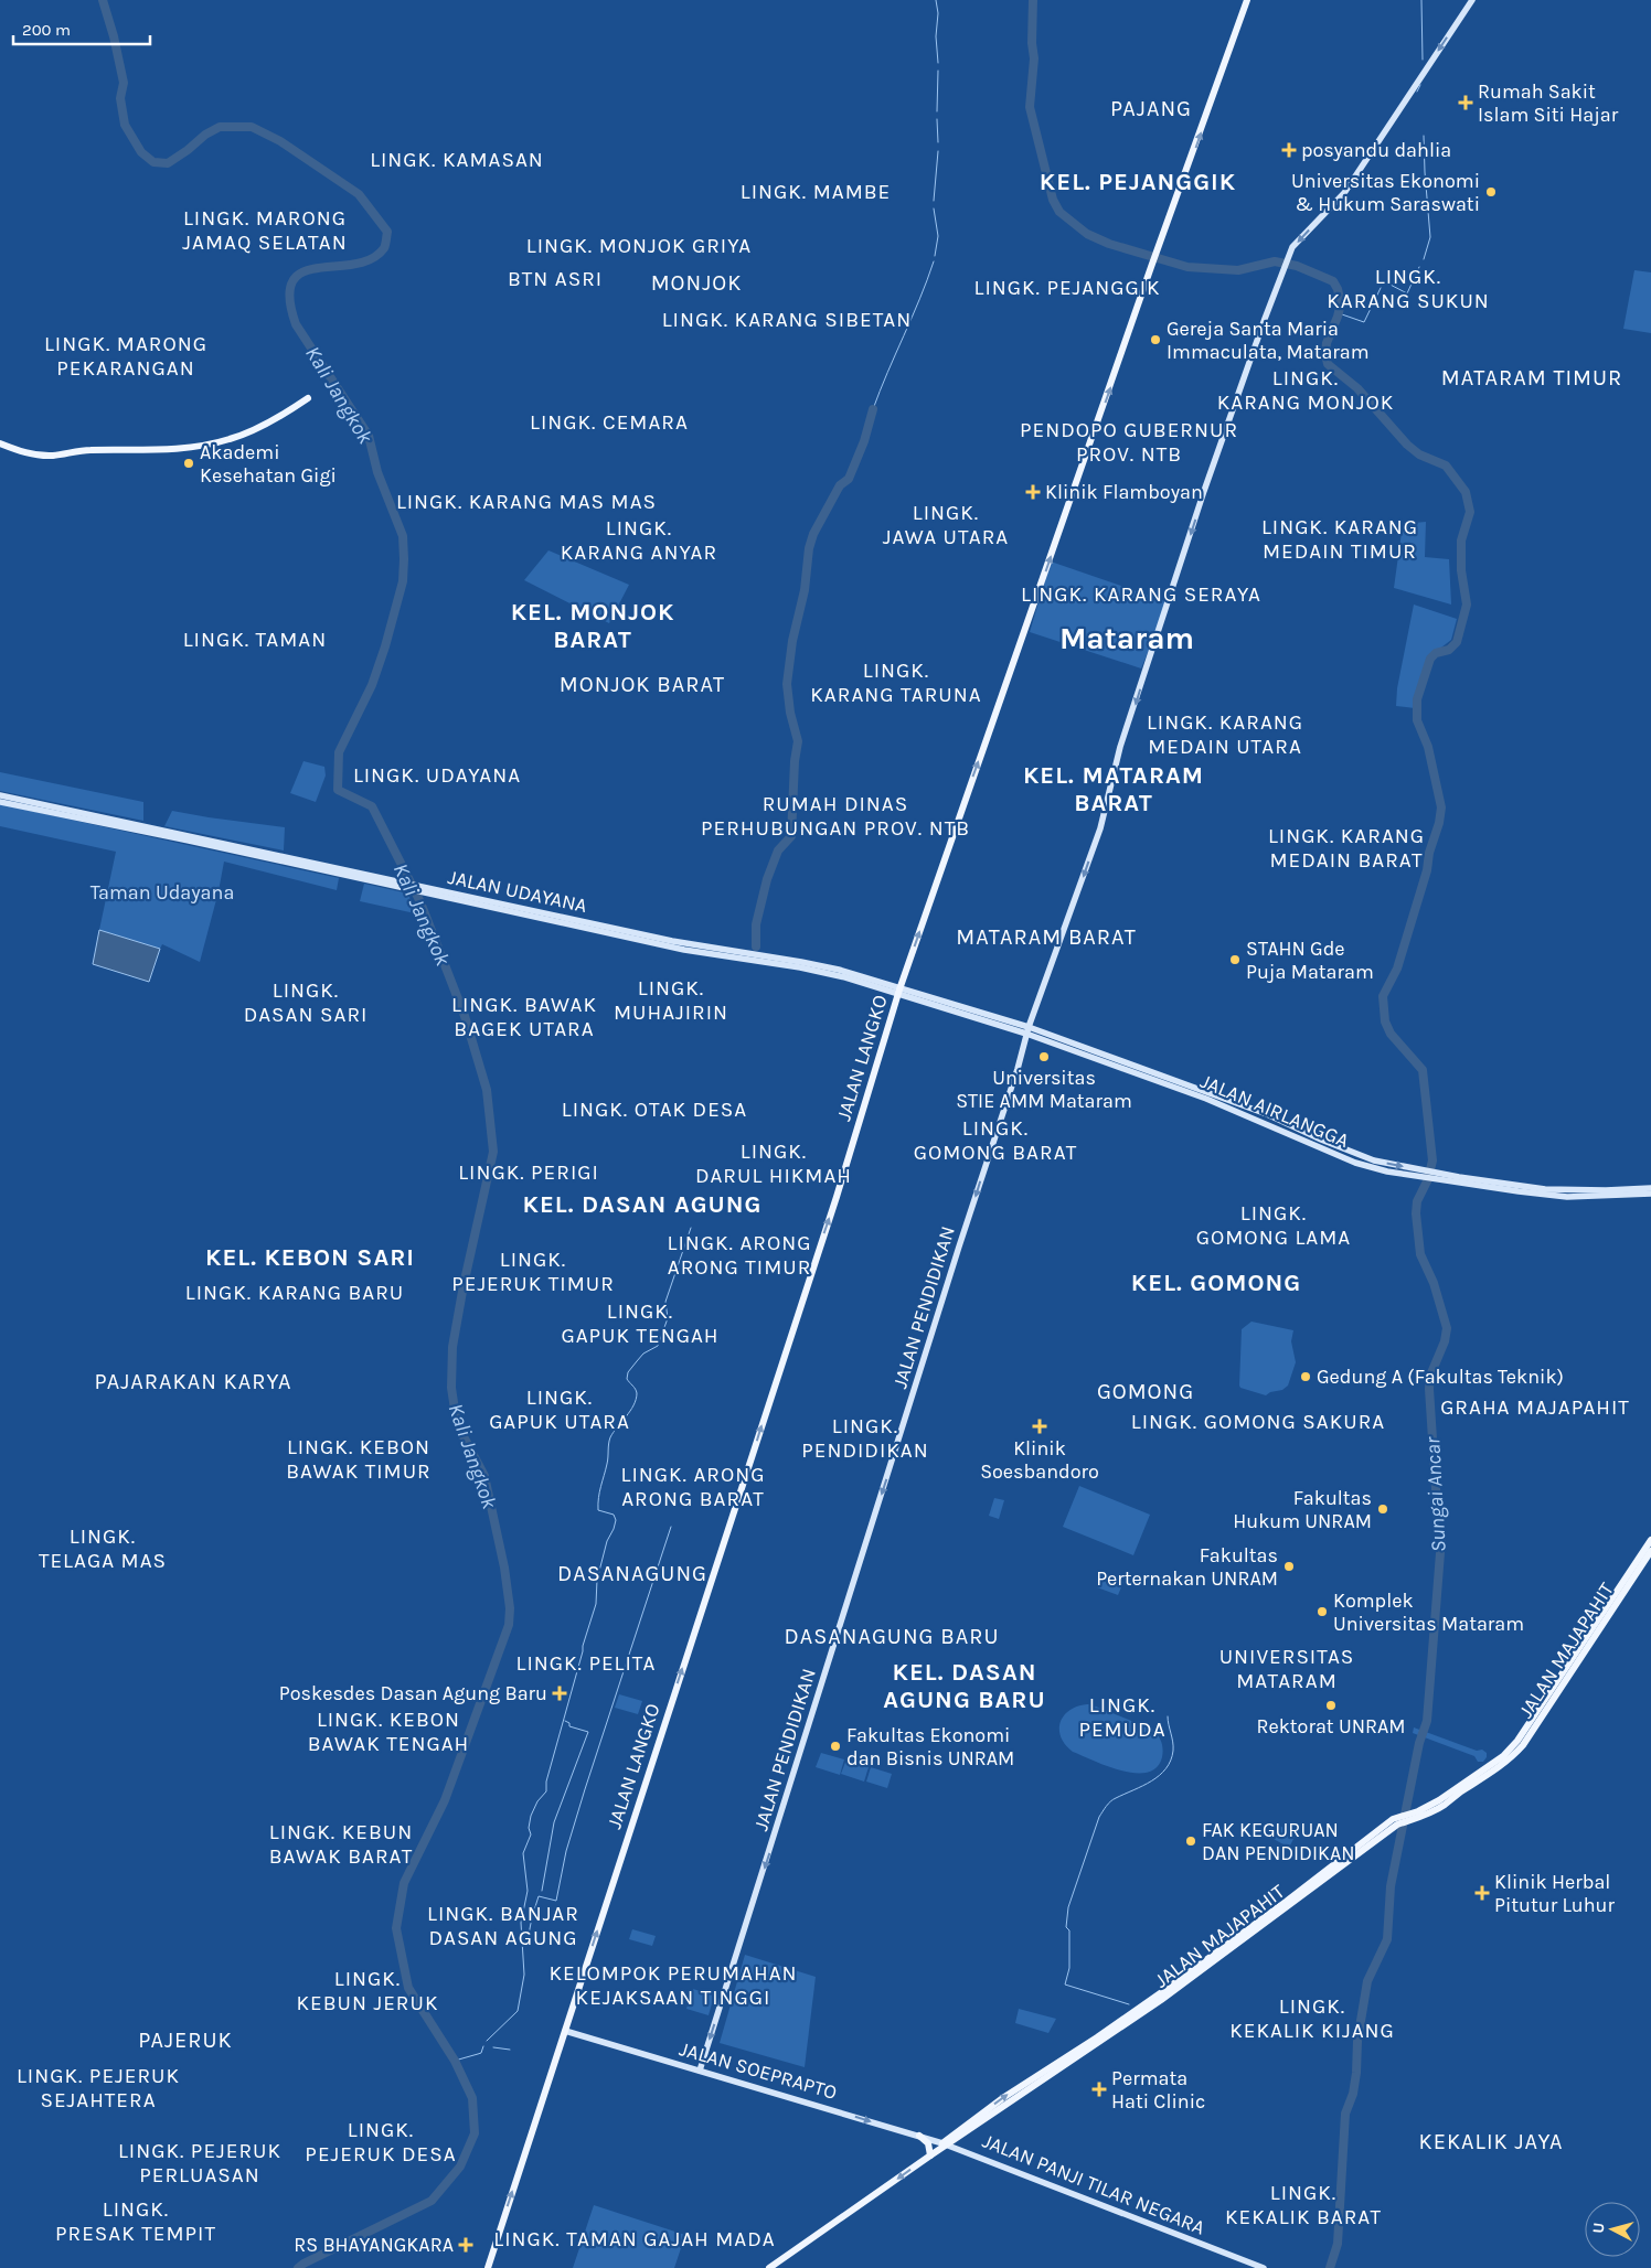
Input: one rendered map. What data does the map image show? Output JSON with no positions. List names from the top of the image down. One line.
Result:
{"streets":{"main road":["JALAN UDAYANA","JALAN LANGKO","JALAN AIRLANGGA","JALAN PENDIDIKAN","JALAN MAJAPAHIT","JALAN SOEPRAPTO","JALAN PANJI TILAR NEGARA"]},"crossings":[["JALAN UDAYANA","JALAN LANGKO"],["JALAN UDAYANA","JALAN AIRLANGGA"],["JALAN LANGKO","JALAN AIRLANGGA"],["JALAN LANGKO","JALAN SOEPRAPTO"],["JALAN AIRLANGGA","JALAN PENDIDIKAN"],["JALAN PENDIDIKAN","JALAN SOEPRAPTO"],["JALAN MAJAPAHIT","JALAN SOEPRAPTO"],["JALAN MAJAPAHIT","JALAN PANJI TILAR NEGARA"],["JALAN SOEPRAPTO","JALAN PANJI TILAR NEGARA"]],"one_way":["JALAN LANGKO","JALAN PENDIDIKAN","JALAN SOEPRAPTO"],"districts":["PAJANG","LINGK. KAMASAN","KEL. PEJANGGIK","LINGK. MAMBE","LINGK. MARONG JAMAQ SELATAN","LINGK. MONJOK GRIYA","LINGK. KARANG SUKUN","BTN ASRI","MONJOK","LINGK. PEJANGGIK","LINGK. KARANG SIBETAN","LINGK. MARONG PEKARANGAN","MATARAM TIMUR","LINGK. KARANG MONJOK","LINGK. CEMARA","PENDOPO GUBERNUR PROV. NTB","LINGK. KARANG MAS MAS","LINGK. JAWA UTARA","LINGK. KARANG MEDAIN TIMUR","LINGK. KARANG ANYAR","LINGK. KARANG SERAYA","KEL. MONJOK BARAT","Mataram","LINGK. TAMAN","LINGK. KARANG TARUNA","MONJOK BARAT","LINGK. KARANG MEDAIN UTARA","LINGK. UDAYANA","KEL. MATARAM BARAT","RUMAH DINAS PERHUBUNGAN PROV. NTB","LINGK. KARANG MEDAIN BARAT","MATARAM BARAT","LINGK. MUHAJIRIN","LINGK. DASAN SARI","LINGK. BAWAK BAGEK UTARA","LINGK. OTAK DESA","LINGK. GOMONG BARAT","LINGK. DARUL HIKMAH","LINGK. PERIGI","KEL. DASAN AGUNG","LINGK. GOMONG LAMA","LINGK. ARONG ARONG TIMUR","KEL. KEBON SARI","LINGK. PEJERUK TIMUR","KEL. GOMONG","LINGK. KARANG BARU","LINGK. GAPUK TENGAH","PAJARAKAN KARYA","GOMONG","LINGK. GAPUK UTARA","GRAHA MAJAPAHIT","LINGK. GOMONG SAKURA","LINGK. PENDIDIKAN","LINGK. KEBON BAWAK TIMUR","LINGK. ARONG ARONG BARAT","LINGK. TELAGA MAS","DASANAGUNG","DASANAGUNG BARU","UNIVERSITAS MATARAM","LINGK. PELITA","KEL. DASAN AGUNG BARU","LINGK. PEMUDA","LINGK. KEBON BAWAK TENGAH","LINGK. KEBUN BAWAK BARAT","LINGK. BANJAR DASAN AGUNG","KELOMPOK PERUMAHAN KEJAKSAAN TINGGI","LINGK. KEBUN JERUK","LINGK. KEKALIK KIJANG","PAJERUK","LINGK. PEJERUK SEJAHTERA","LINGK. PEJERUK DESA","KEKALIK JAYA","LINGK. PEJERUK PERLUASAN","LINGK. KEKALIK BARAT","LINGK. PRESAK TEMPIT","LINGK. TAMAN GAJAH MADA"],"water":["Kali Jangkok","Sungai Ancar"],"parks":["Taman Udayana"],"places":{"health":["Rumah Sakit Islam Siti Hajar","posyandu dahlia","Klinik Flamboyan","Klinik Soesbandoro","Poskesdes Dasan Agung Baru","Klinik Herbal Pitutur Luhur","Permata Hati Clinic","RS BHAYANGKARA"],"other":["Universitas Ekonomi & Hukum Saraswati","Gereja Santa Maria Immaculata, Mataram","Akademi Kesehatan Gigi","STAHN Gde Puja Mataram","Universitas STIE AMM Mataram","Gedung A (Fakultas Teknik)","Fakultas Hukum UNRAM","Fakultas Perternakan UNRAM","Komplek Universitas Mataram","Rektorat UNRAM","Fakultas Ekonomi dan Bisnis UNRAM","FAK KEGURUAN DAN PENDIDIKAN"]},"scale_bar":"200 m","north":"left"}
